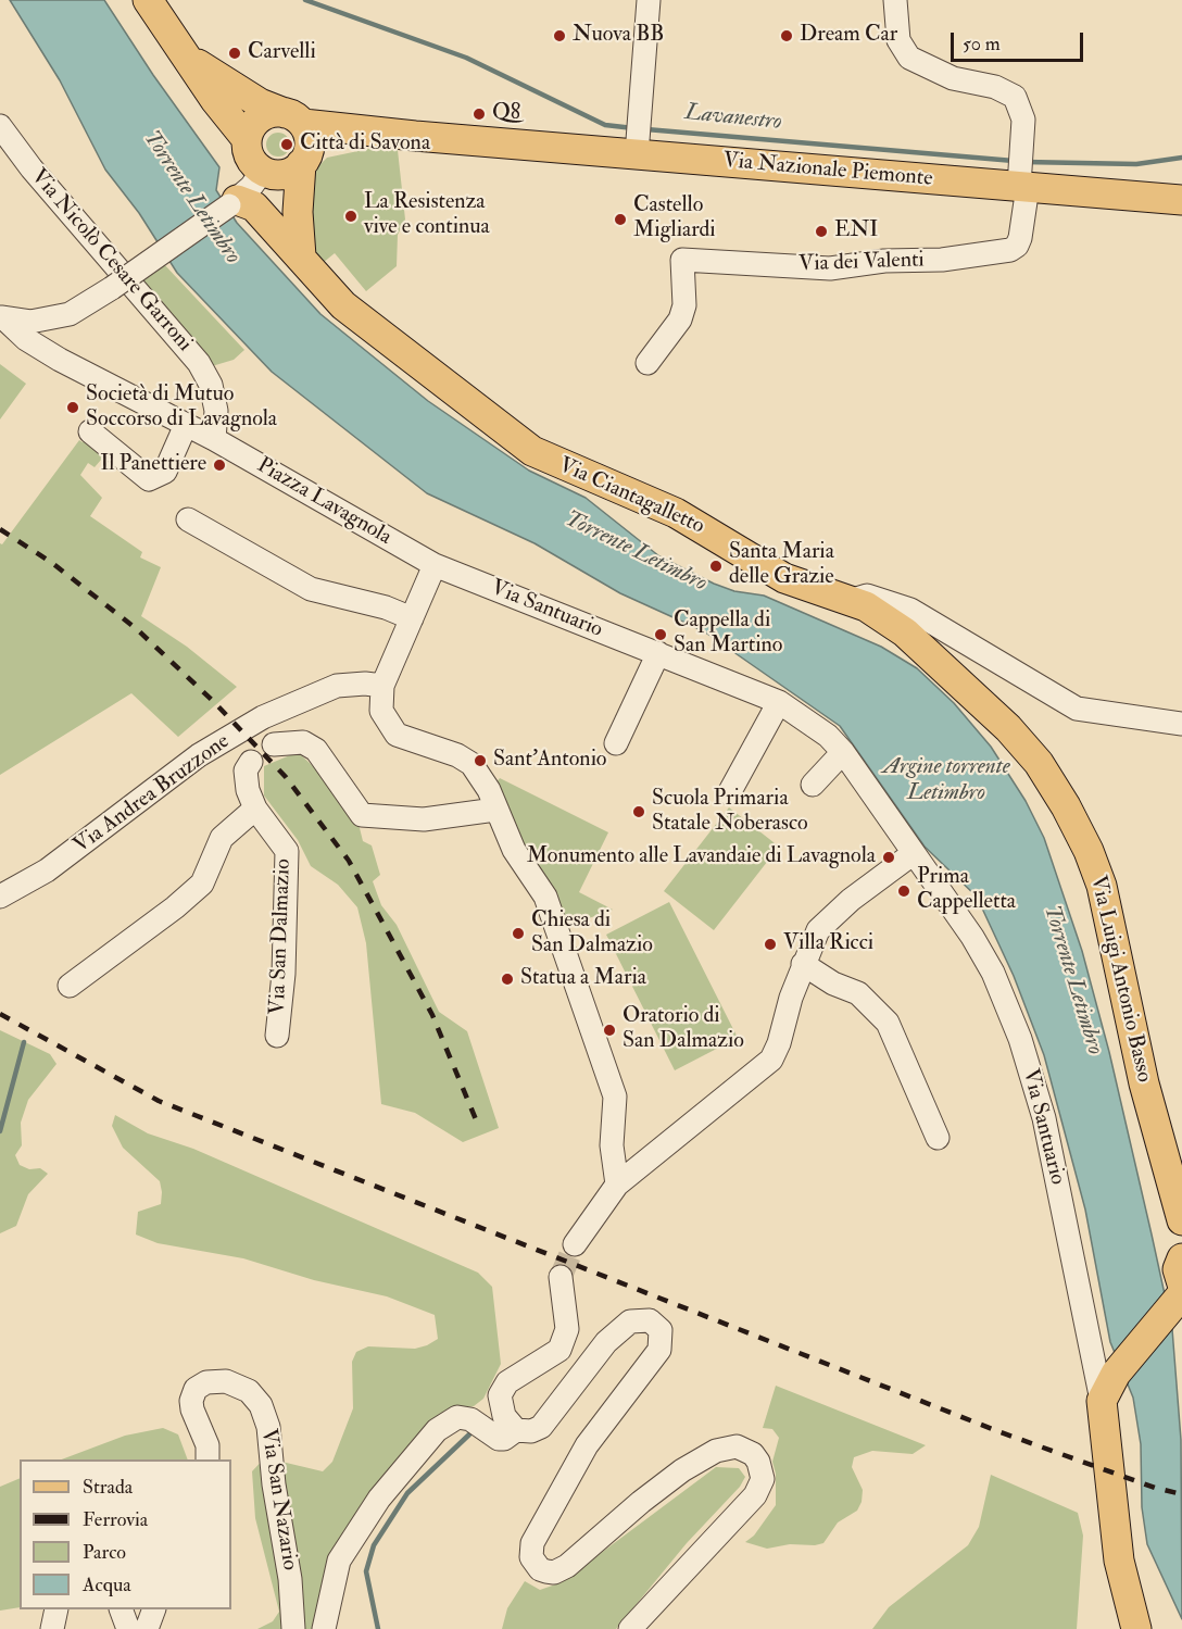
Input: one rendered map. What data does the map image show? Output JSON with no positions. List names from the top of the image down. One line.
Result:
{"streets":{"main road":["Via Nazionale Piemonte","Via Ciantagalletto","Via Santuario","Via Luigi Antonio Basso"],"street":["Via Nicolò Cesare Garroni","Via dei Valenti","Piazza Lavagnola","Via Andrea Bruzzone","Via San Dalmazio","Via San Nazario"]},"crossings":[["Via Nazionale Piemonte","Via dei Valenti"],["Via Nicolò Cesare Garroni","Piazza Lavagnola"],["Via Ciantagalletto","Via Luigi Antonio Basso"],["Piazza Lavagnola","Via Santuario"]],"water":["Lavanestro","Torrente Letimbro","Argine torrente Letimbro"],"places":["Nuova BB","Dream Car","Carvelli","Q8","Città di Savona","La Resistenza vive e continua","Castello Migliardi","ENI","Società di Mutuo Soccorso di Lavagnola","Il Panettiere","Santa Maria delle Grazie","Cappella di San Martino","Sant'Antonio","Scuola Primaria Statale Noberasco","Monumento alle Lavandaie di Lavagnola","Prima Cappelletta","Chiesa di San Dalmazio","Villa Ricci","Statua a Maria","Oratorio di San Dalmazio"],"legend":["Strada","Ferrovia","Parco","Acqua"],"scale_bar":"50 m"}
